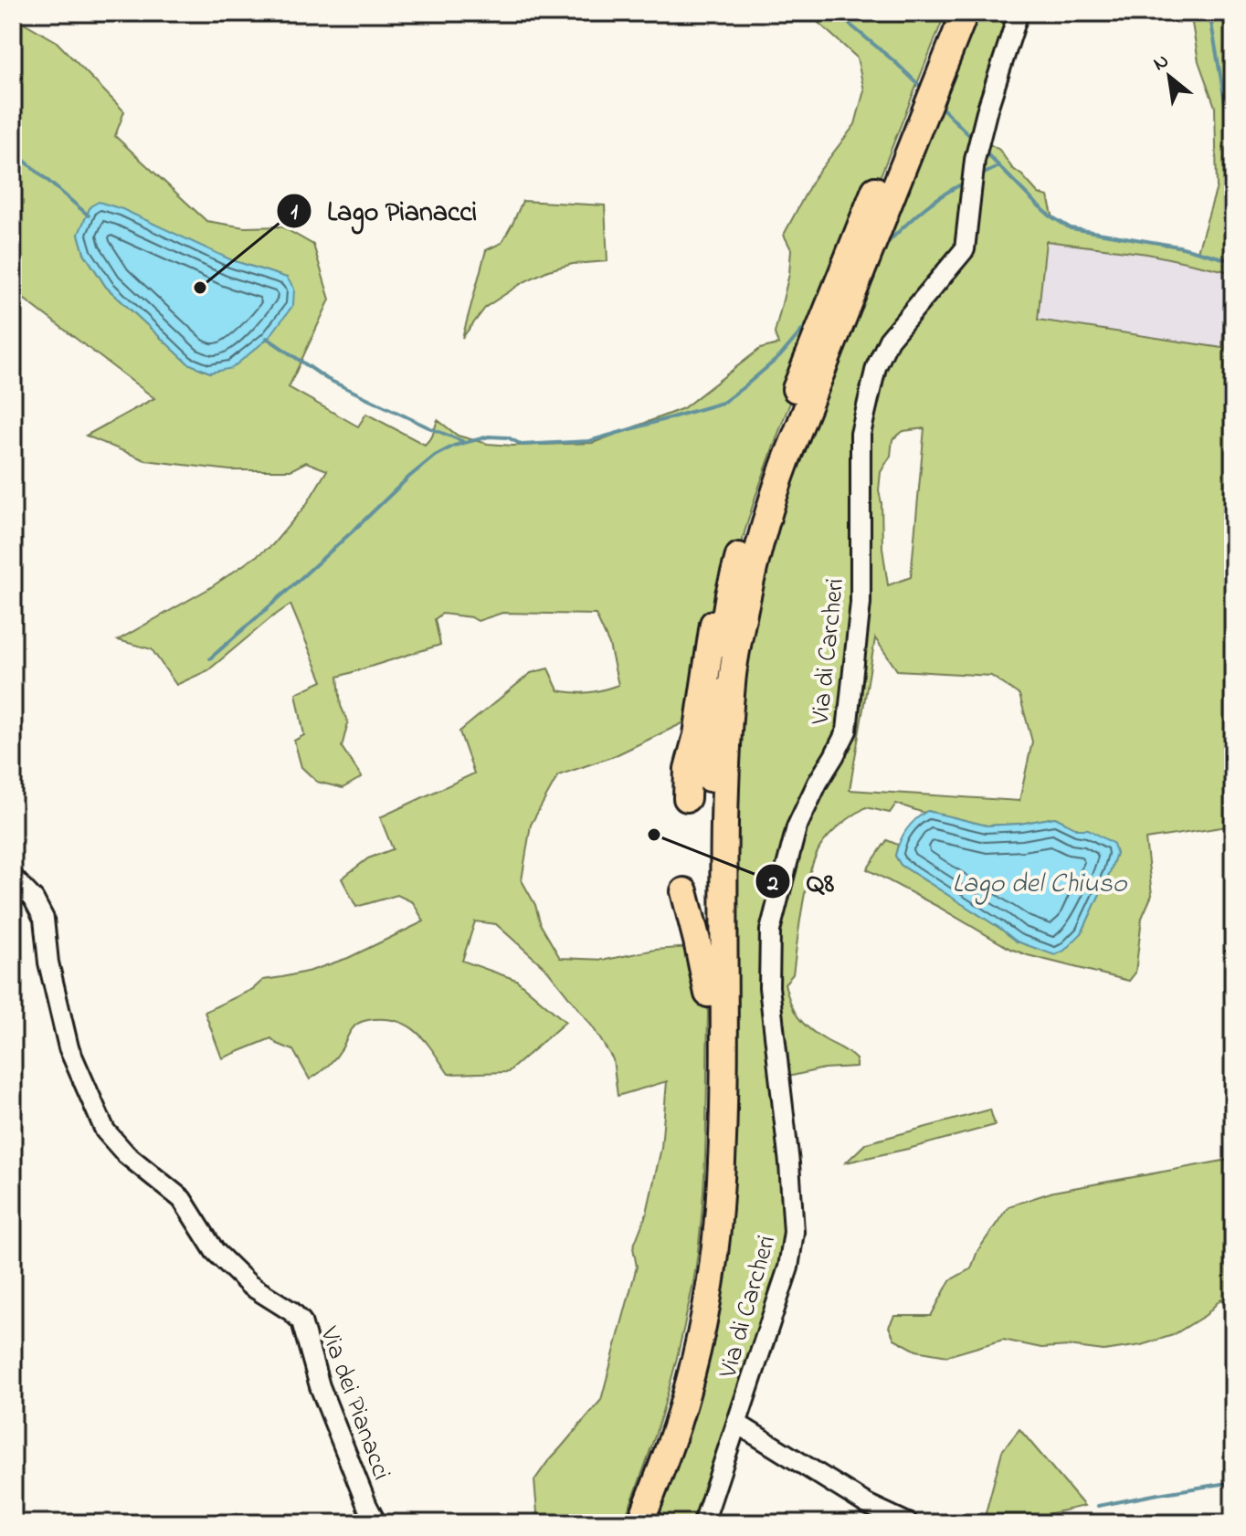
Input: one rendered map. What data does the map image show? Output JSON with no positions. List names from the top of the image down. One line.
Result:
{"streets":{"street":["Via di Carcheri","Via dei Pianacci"]},"water":["Lago del Chiuso"],"places":["Lago Pianacci","Q8"],"north":"top left"}
